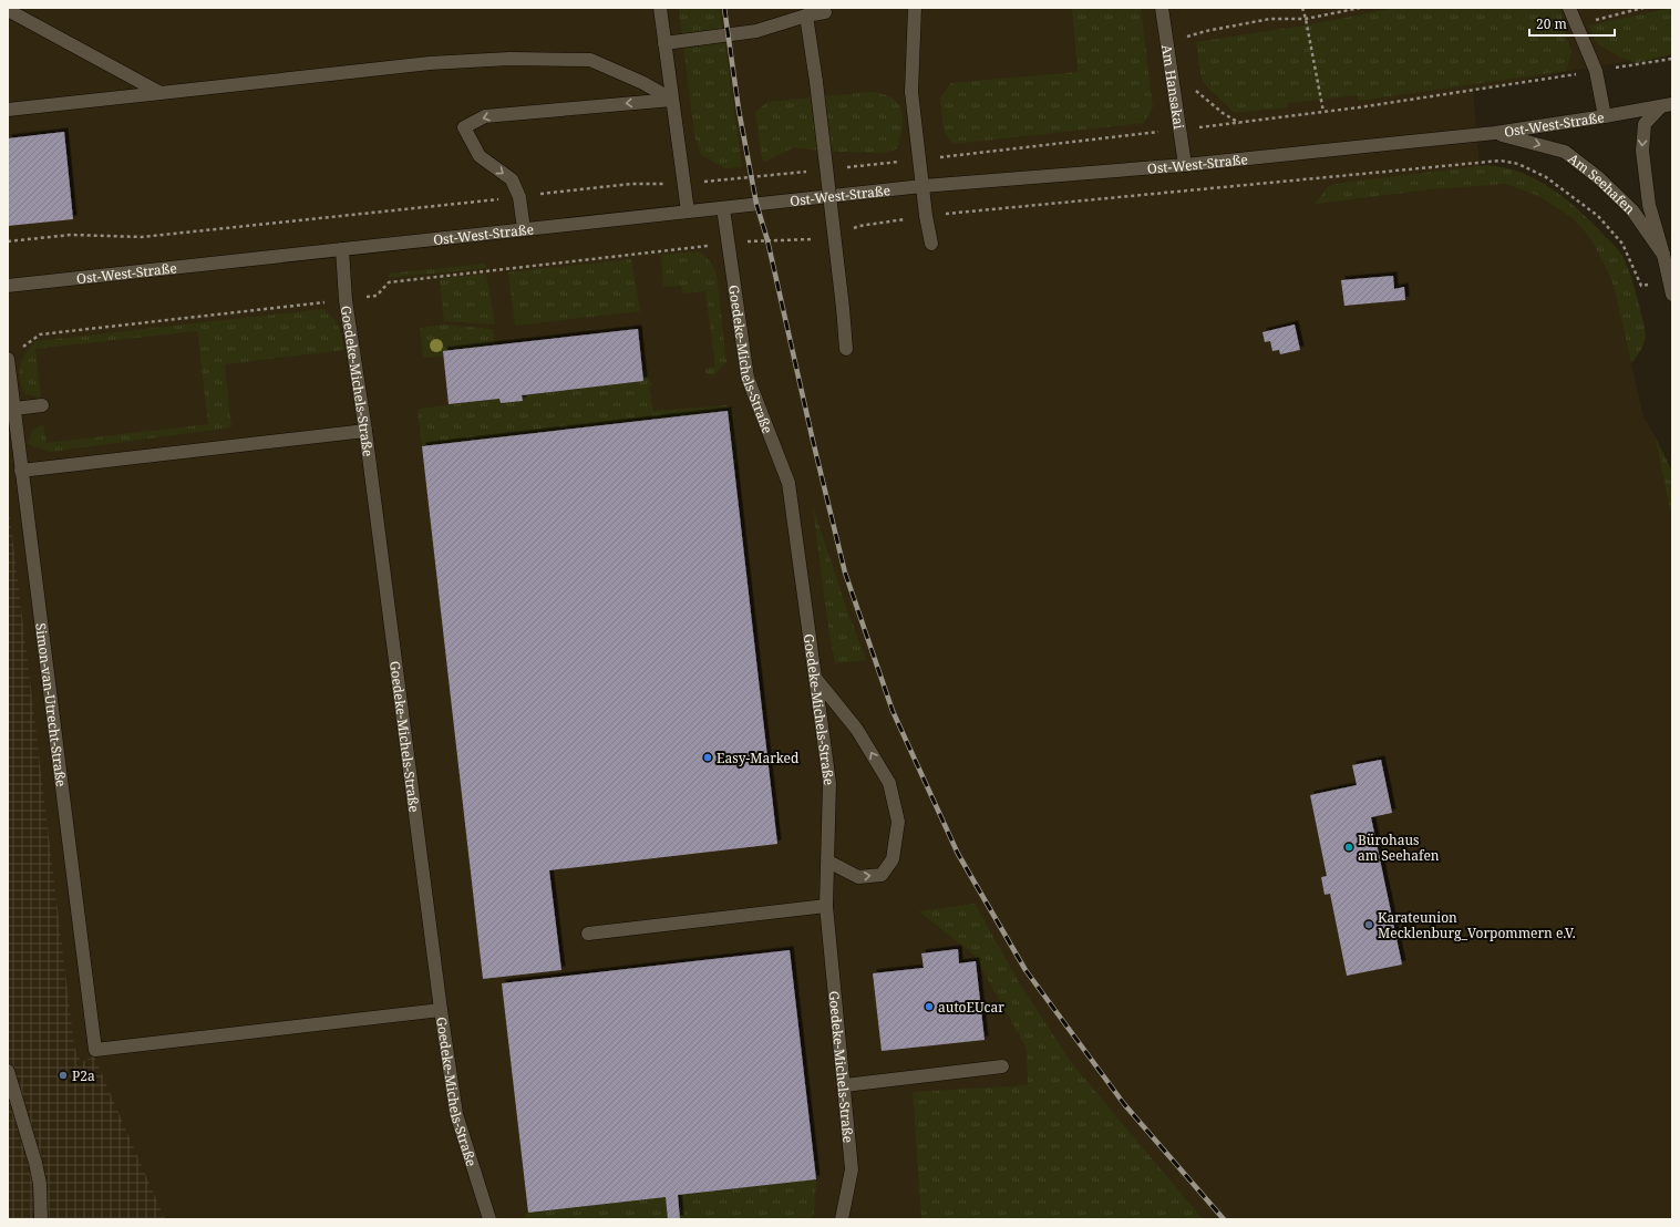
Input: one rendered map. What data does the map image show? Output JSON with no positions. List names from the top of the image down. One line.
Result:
{"streets":{"street":["Am Hansakai","Ost-West-Straße","Am Seehafen","Goedeke-Michels-Straße","Simon-van-Utrecht-Straße"]},"crossings":[["Am Hansakai","Ost-West-Straße"],["Ost-West-Straße","Am Seehafen"],["Ost-West-Straße","Goedeke-Michels-Straße"],["Goedeke-Michels-Straße","Simon-van-Utrecht-Straße"]],"one_way":["Am Seehafen"],"places":["Easy-Marked","Bürohaus am Seehafen","Karateunion Mecklenburg_Vorpommern e.V.","autoEUcar","P2a"],"scale_bar":"20 m"}
